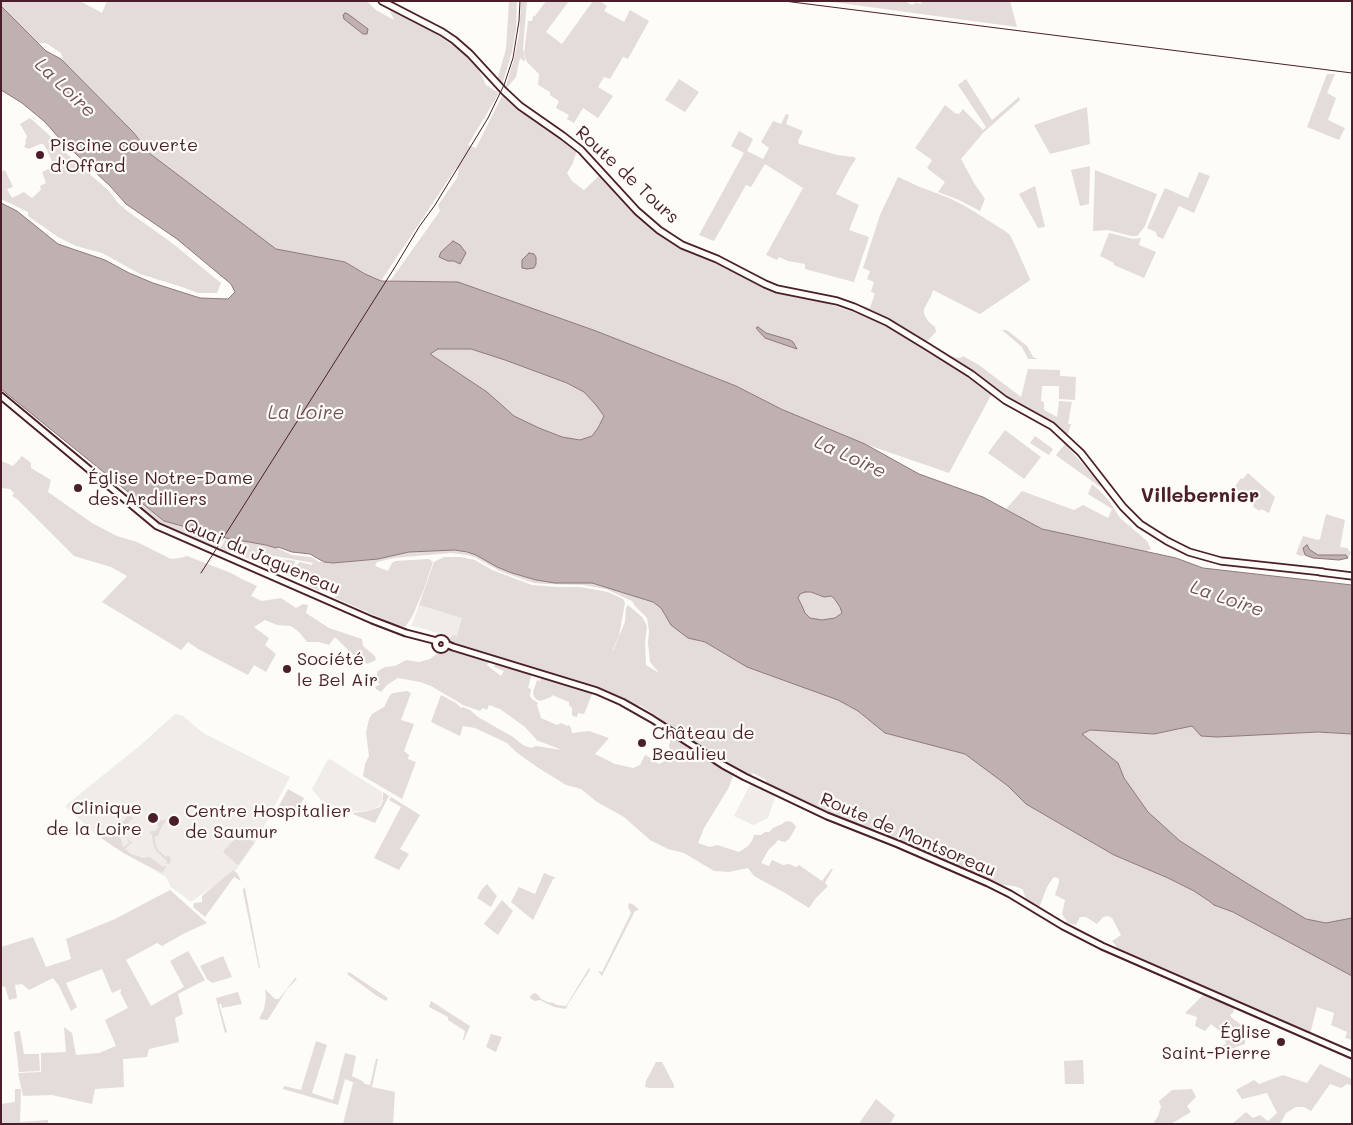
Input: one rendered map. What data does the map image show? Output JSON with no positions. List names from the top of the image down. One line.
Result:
{"streets":{"main road":["Route de Tours","Quai du Jagueneau","Route de Montsoreau"]},"crossings":[["Quai du Jagueneau","Route de Montsoreau"]],"districts":["Villebernier"],"water":["La Loire"],"places":["Piscine couverte d'Offard","Église Notre-Dame des Ardilliers","Société le Bel Air","Château de Beaulieu","Clinique de la Loire","Centre Hospitalier de Saumur","Église Saint-Pierre"]}
